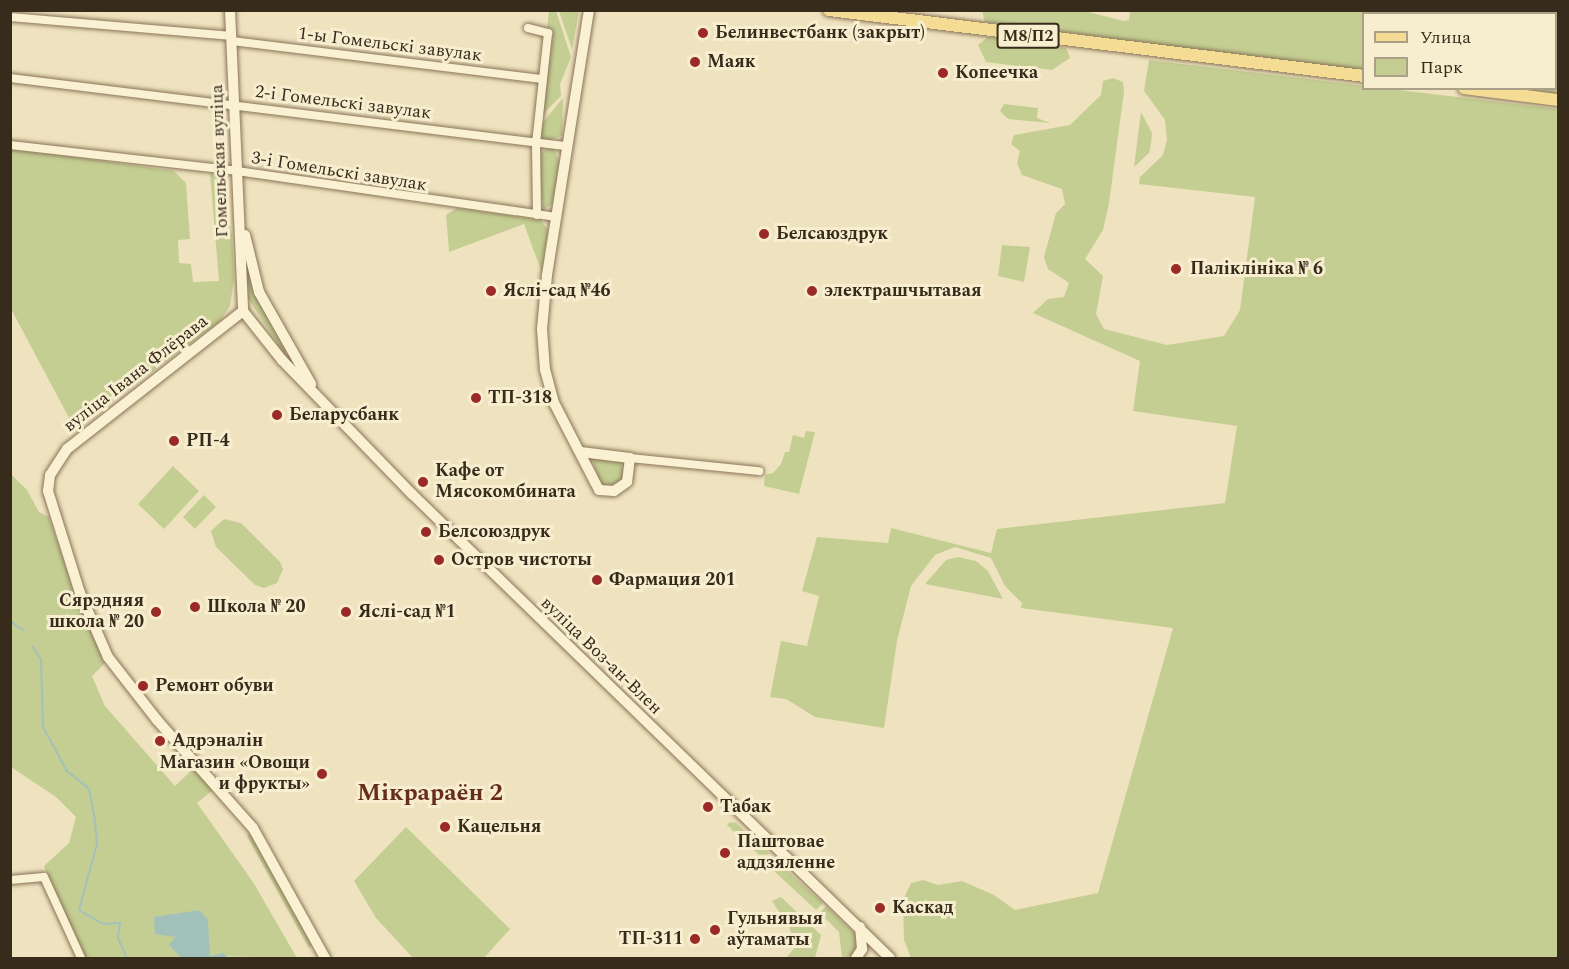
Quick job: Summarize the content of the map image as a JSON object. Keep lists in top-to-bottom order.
{
  "streets": {
    "main road": [
      "М8/П2",
      "Гомельская вуліца",
      "вуліца Івана Флёрава",
      "вуліца Воз-ан-Влен"
    ],
    "street": ["1-ы Гомельскі завулак", "2-і Гомельскі завулак", "3-і Гомельскі завулак"]
  },
  "crossings": [
    ["1-ы Гомельскі завулак", "Гомельская вуліца"],
    ["2-і Гомельскі завулак", "Гомельская вуліца"],
    ["Гомельская вуліца", "3-і Гомельскі завулак"],
    ["Гомельская вуліца", "вуліца Івана Флёрава"],
    ["Гомельская вуліца", "вуліца Воз-ан-Влен"],
    ["вуліца Івана Флёрава", "вуліца Воз-ан-Влен"]
  ],
  "districts": ["Мікрараён 2"],
  "places": [
    "Белинвестбанк (закрыт)",
    "Маяк",
    "Копеечка",
    "Белсаюздрук",
    "Паліклініка № 6",
    "Яслі-сад №46",
    "электрашчытавая",
    "ТП-318",
    "Беларусбанк",
    "РП-4",
    "Кафе от Мясокомбината",
    "Белсоюздрук",
    "Остров чистоты",
    "Фармация 201",
    "Школа № 20",
    "Сярэдняя школа № 20",
    "Яслі-сад №1",
    "Ремонт обуви",
    "Адрэналін",
    "Магазин «Овощи и фрукты»",
    "Табак",
    "Кацельня",
    "Паштовае аддзяленне",
    "Каскад",
    "Гульнявыя аўтаматы",
    "ТП-311"
  ],
  "legend": ["Улица", "Парк"]
}
